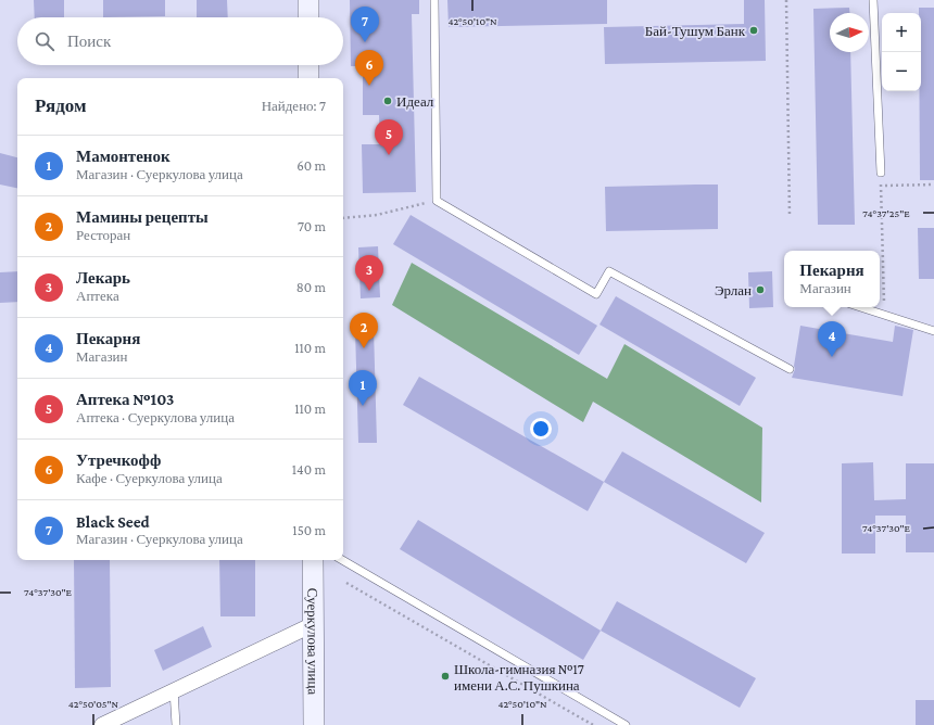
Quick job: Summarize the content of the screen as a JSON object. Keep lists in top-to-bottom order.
{
  "streets": {
    "main road": ["Суеркулова улица"]
  },
  "places": [
    "Бай-Тушум Банк",
    "Идеал",
    "Эрлан",
    "Школа-гимназия №17 имени А.С. Пушкина"
  ],
  "north": "right",
  "page": {
    "pins": [
      "7",
      "6",
      "5",
      "3",
      "2",
      "4",
      "1"
    ],
    "map_buttons": ["+", "−"],
    "search": "Поиск",
    "heading": ["Рядом", "Найдено: 7"],
    "list": [
      {
        "mark": "1",
        "name": "Мамонтенок",
        "note": "Магазин · Суеркулова улица",
        "value": "60 m"
      },
      {
        "mark": "2",
        "name": "Мамины рецепты",
        "note": "Ресторан",
        "value": "70 m"
      },
      {
        "mark": "3",
        "name": "Лекарь",
        "note": "Аптека",
        "value": "80 m"
      },
      {
        "mark": "4",
        "name": "Пекарня",
        "note": "Магазин",
        "value": "110 m"
      },
      {
        "mark": "5",
        "name": "Аптека №103",
        "note": "Аптека · Суеркулова улица",
        "value": "110 m"
      },
      {
        "mark": "6",
        "name": "Утречкофф",
        "note": "Кафе · Суеркулова улица",
        "value": "140 m"
      },
      {
        "mark": "7",
        "name": "Black Seed",
        "note": "Магазин · Суеркулова улица",
        "value": "150 m"
      }
    ],
    "popup": ["Пекарня", "Магазин"]
  },
  "coordinates": [
    "42°50'10\"N",
    "74°37'25\"E",
    "74°37'30\"E",
    "42°50'05\"N"
  ]
}
